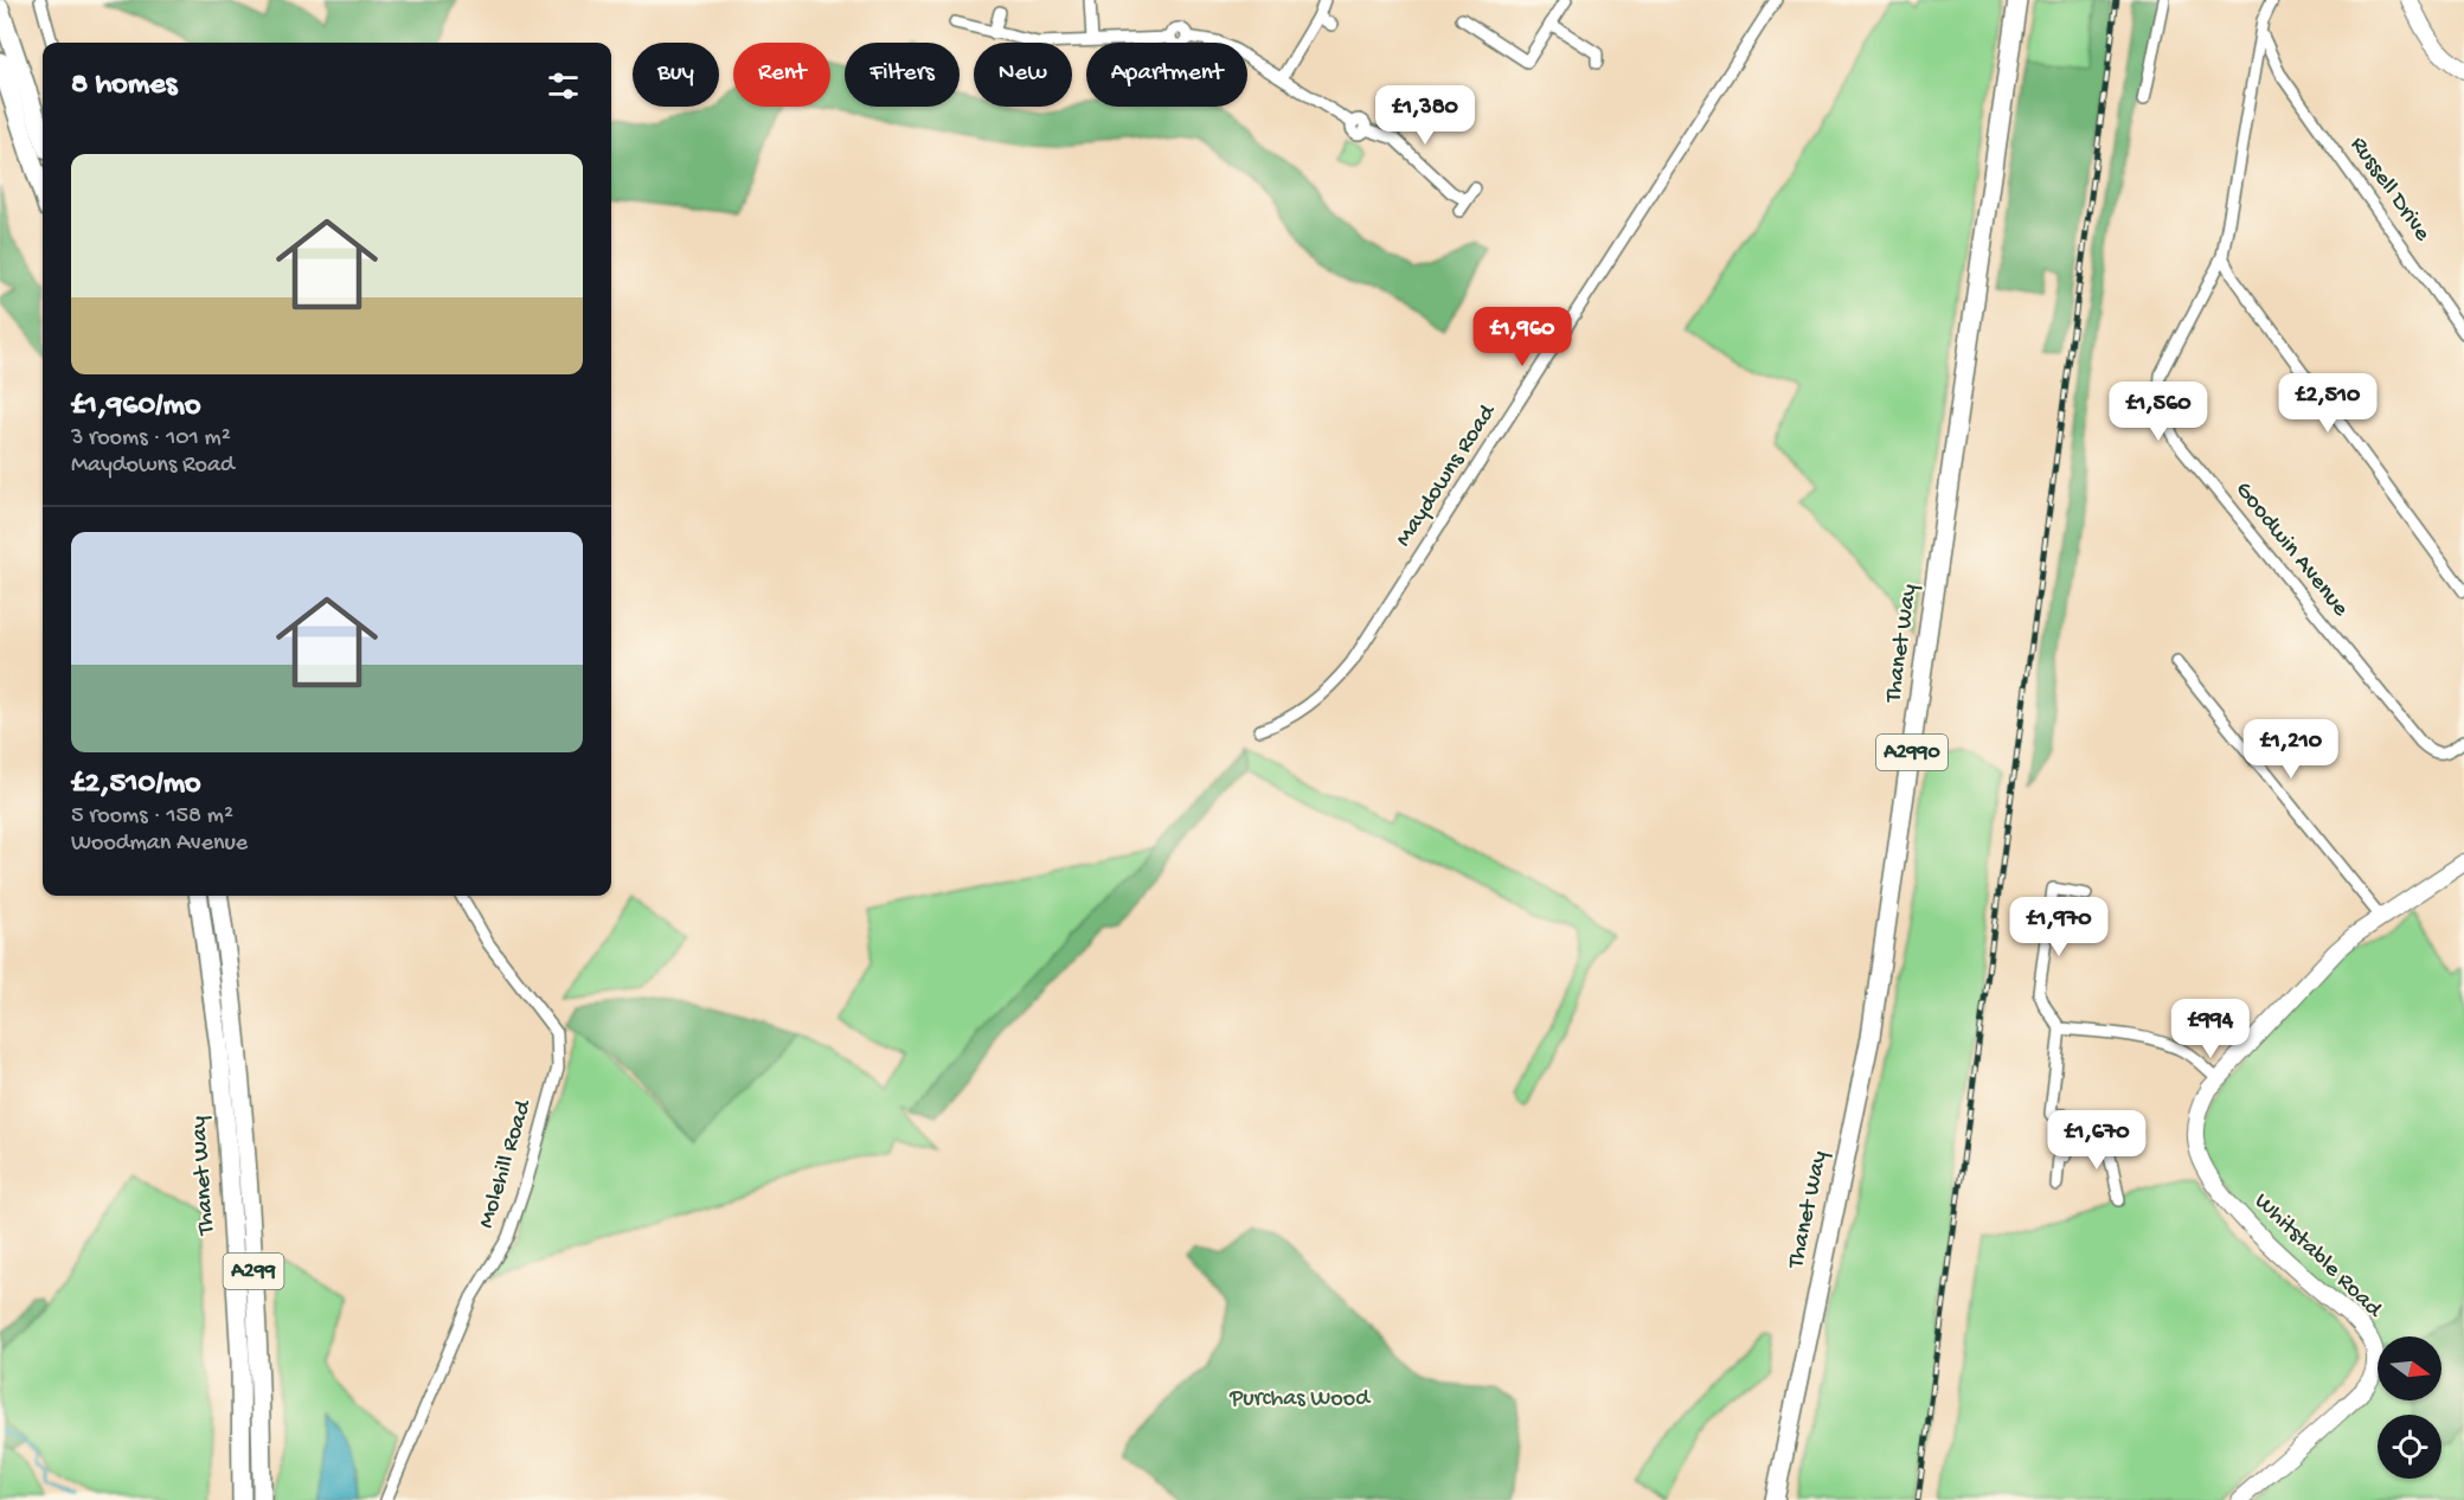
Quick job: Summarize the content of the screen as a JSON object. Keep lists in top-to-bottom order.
{
  "streets": {
    "main road": [
      "Thanet Way",
      "A2990",
      "Whitstable Road",
      "A299"
    ],
    "street": [
      "Russell Drive",
      "Maydowns Road",
      "Goodwin Avenue",
      "Molehill Road"
    ]
  },
  "crossings": [
    ["Russell Drive", "Goodwin Avenue"]
  ],
  "parks": ["Purchas Wood"],
  "north": "right",
  "page": {
    "chip": [
      "Buy",
      "Rent",
      "Filters",
      "New",
      "Apartment"
    ],
    "heading": "8 homes",
    "price": [
      "£1,380",
      "£1,960",
      "£2,510",
      "£1,560",
      "£1,210",
      "£1,970",
      "£994",
      "£1,670"
    ],
    "list": [
      {
        "name": "£1,960/mo",
        "note": "3 rooms · 101 m² · Maydowns Road"
      },
      {
        "name": "£2,510/mo",
        "note": "5 rooms · 158 m² · Woodman Avenue"
      }
    ]
  }
}
